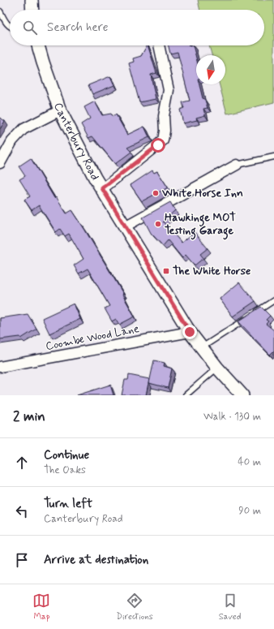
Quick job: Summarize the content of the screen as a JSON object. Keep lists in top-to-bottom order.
{
  "streets": {
    "street": ["Canterbury Road", "Coombe Wood Lane"]
  },
  "crossings": [
    ["Canterbury Road", "Coombe Wood Lane"]
  ],
  "places": {
    "other": ["White Horse Inn", "Hawkinge MOT Testing Garage"],
    "transit": ["The White Horse"]
  },
  "north": "bottom",
  "page": {
    "search": "Search here",
    "heading": ["2 min", "Walk · 130 m"],
    "list": [
      ["Continue", "The Oaks", "40 m"],
      ["Turn left", "Canterbury Road", "90 m"],
      "Arrive at destination"
    ],
    "nav": ["Map", "Directions", "Saved"]
  }
}
